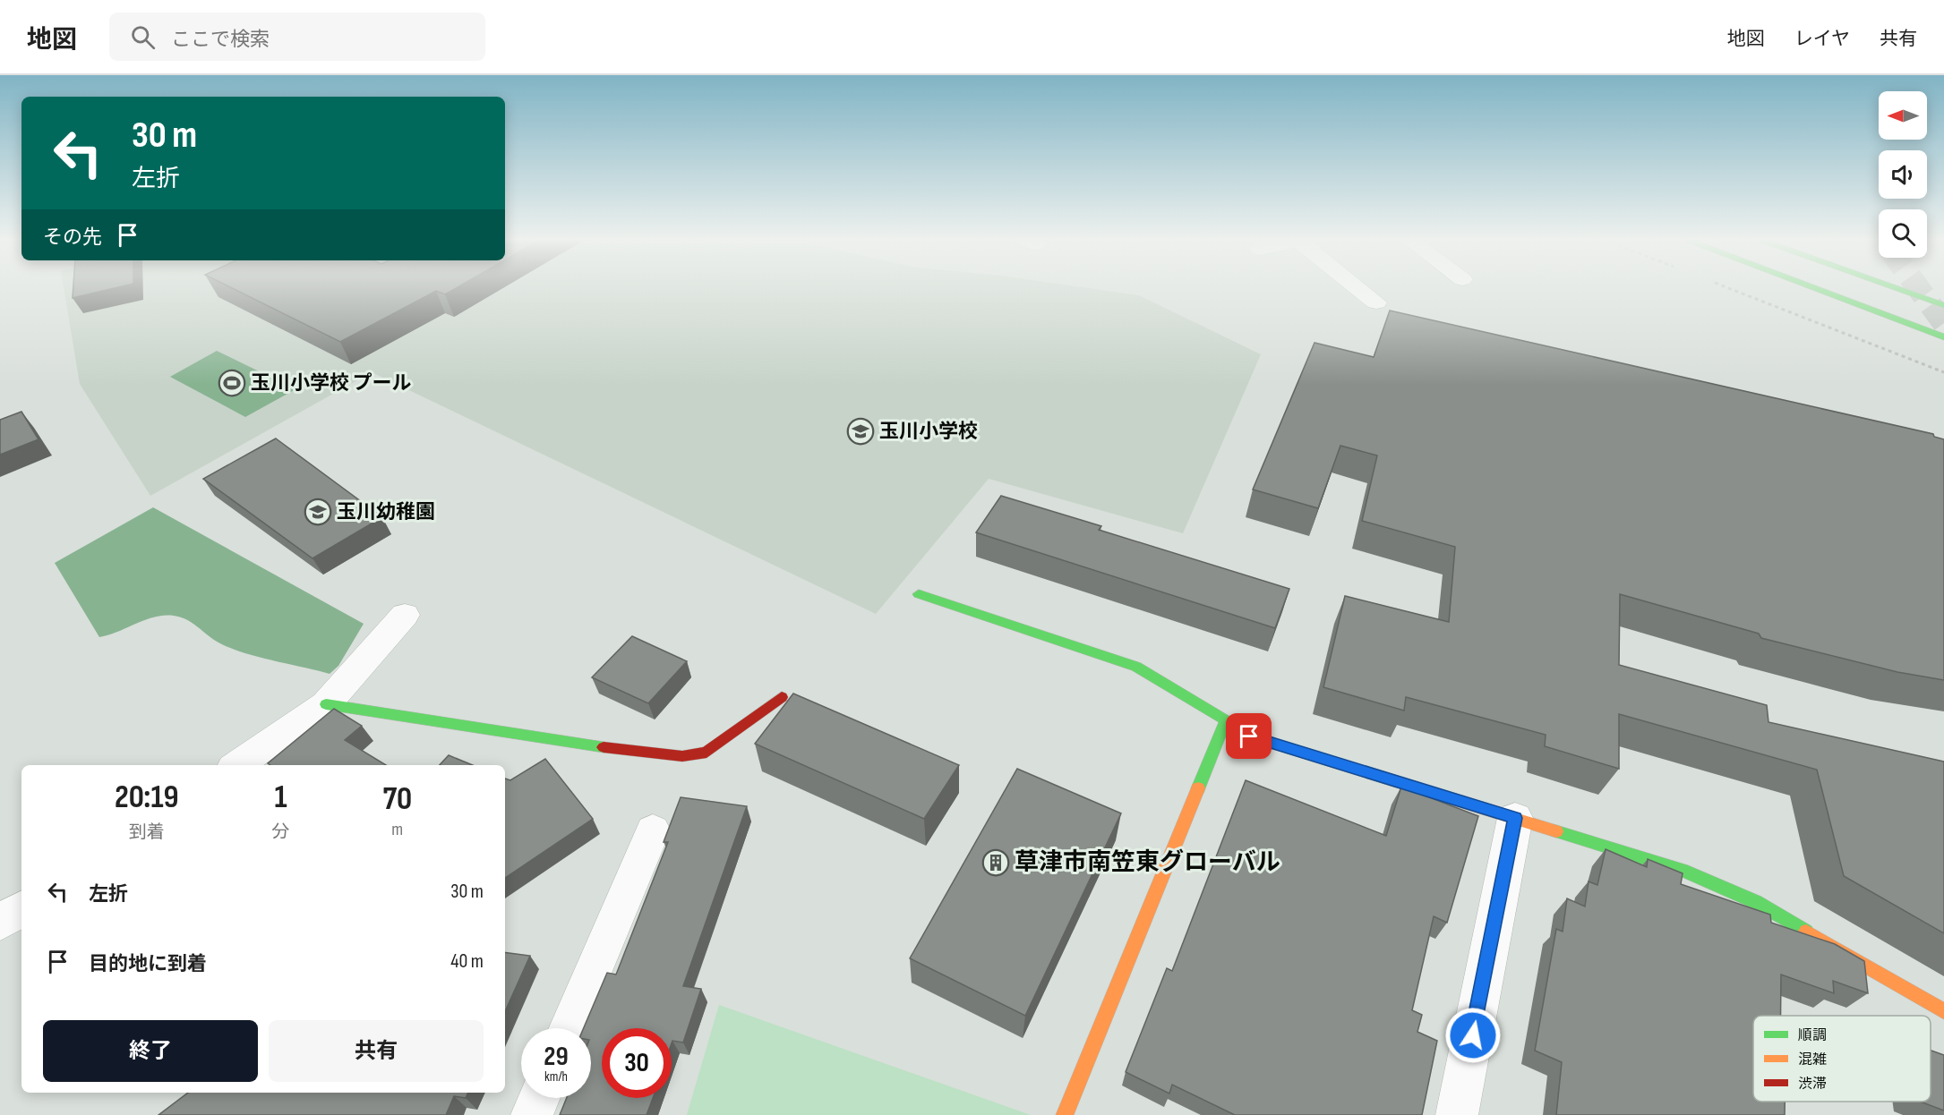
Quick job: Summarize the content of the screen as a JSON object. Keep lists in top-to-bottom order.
{
  "places": {
    "sports": ["玉川小学校 プール"],
    "school or university": ["玉川小学校", "玉川幼稚園"],
    "building": ["草津市南笠東グローバル"]
  },
  "legend": ["順調", "混雑", "渋滞"],
  "north": "left",
  "page": {
    "header": "地図",
    "search": "ここで検索",
    "nav": ["地図", "レイヤ", "共有"],
    "turn": ["30 m", "左折"],
    "then": "その先",
    "eta": [
      "20:19",
      "到着",
      "1",
      "分",
      "70",
      "m"
    ],
    "list": [
      {
        "name": "左折",
        "value": "30 m"
      },
      {
        "name": "目的地に到着",
        "value": "40 m"
      }
    ],
    "buttons": ["終了", "共有"],
    "speed": "29 km/h",
    "limit": "30"
  }
}
